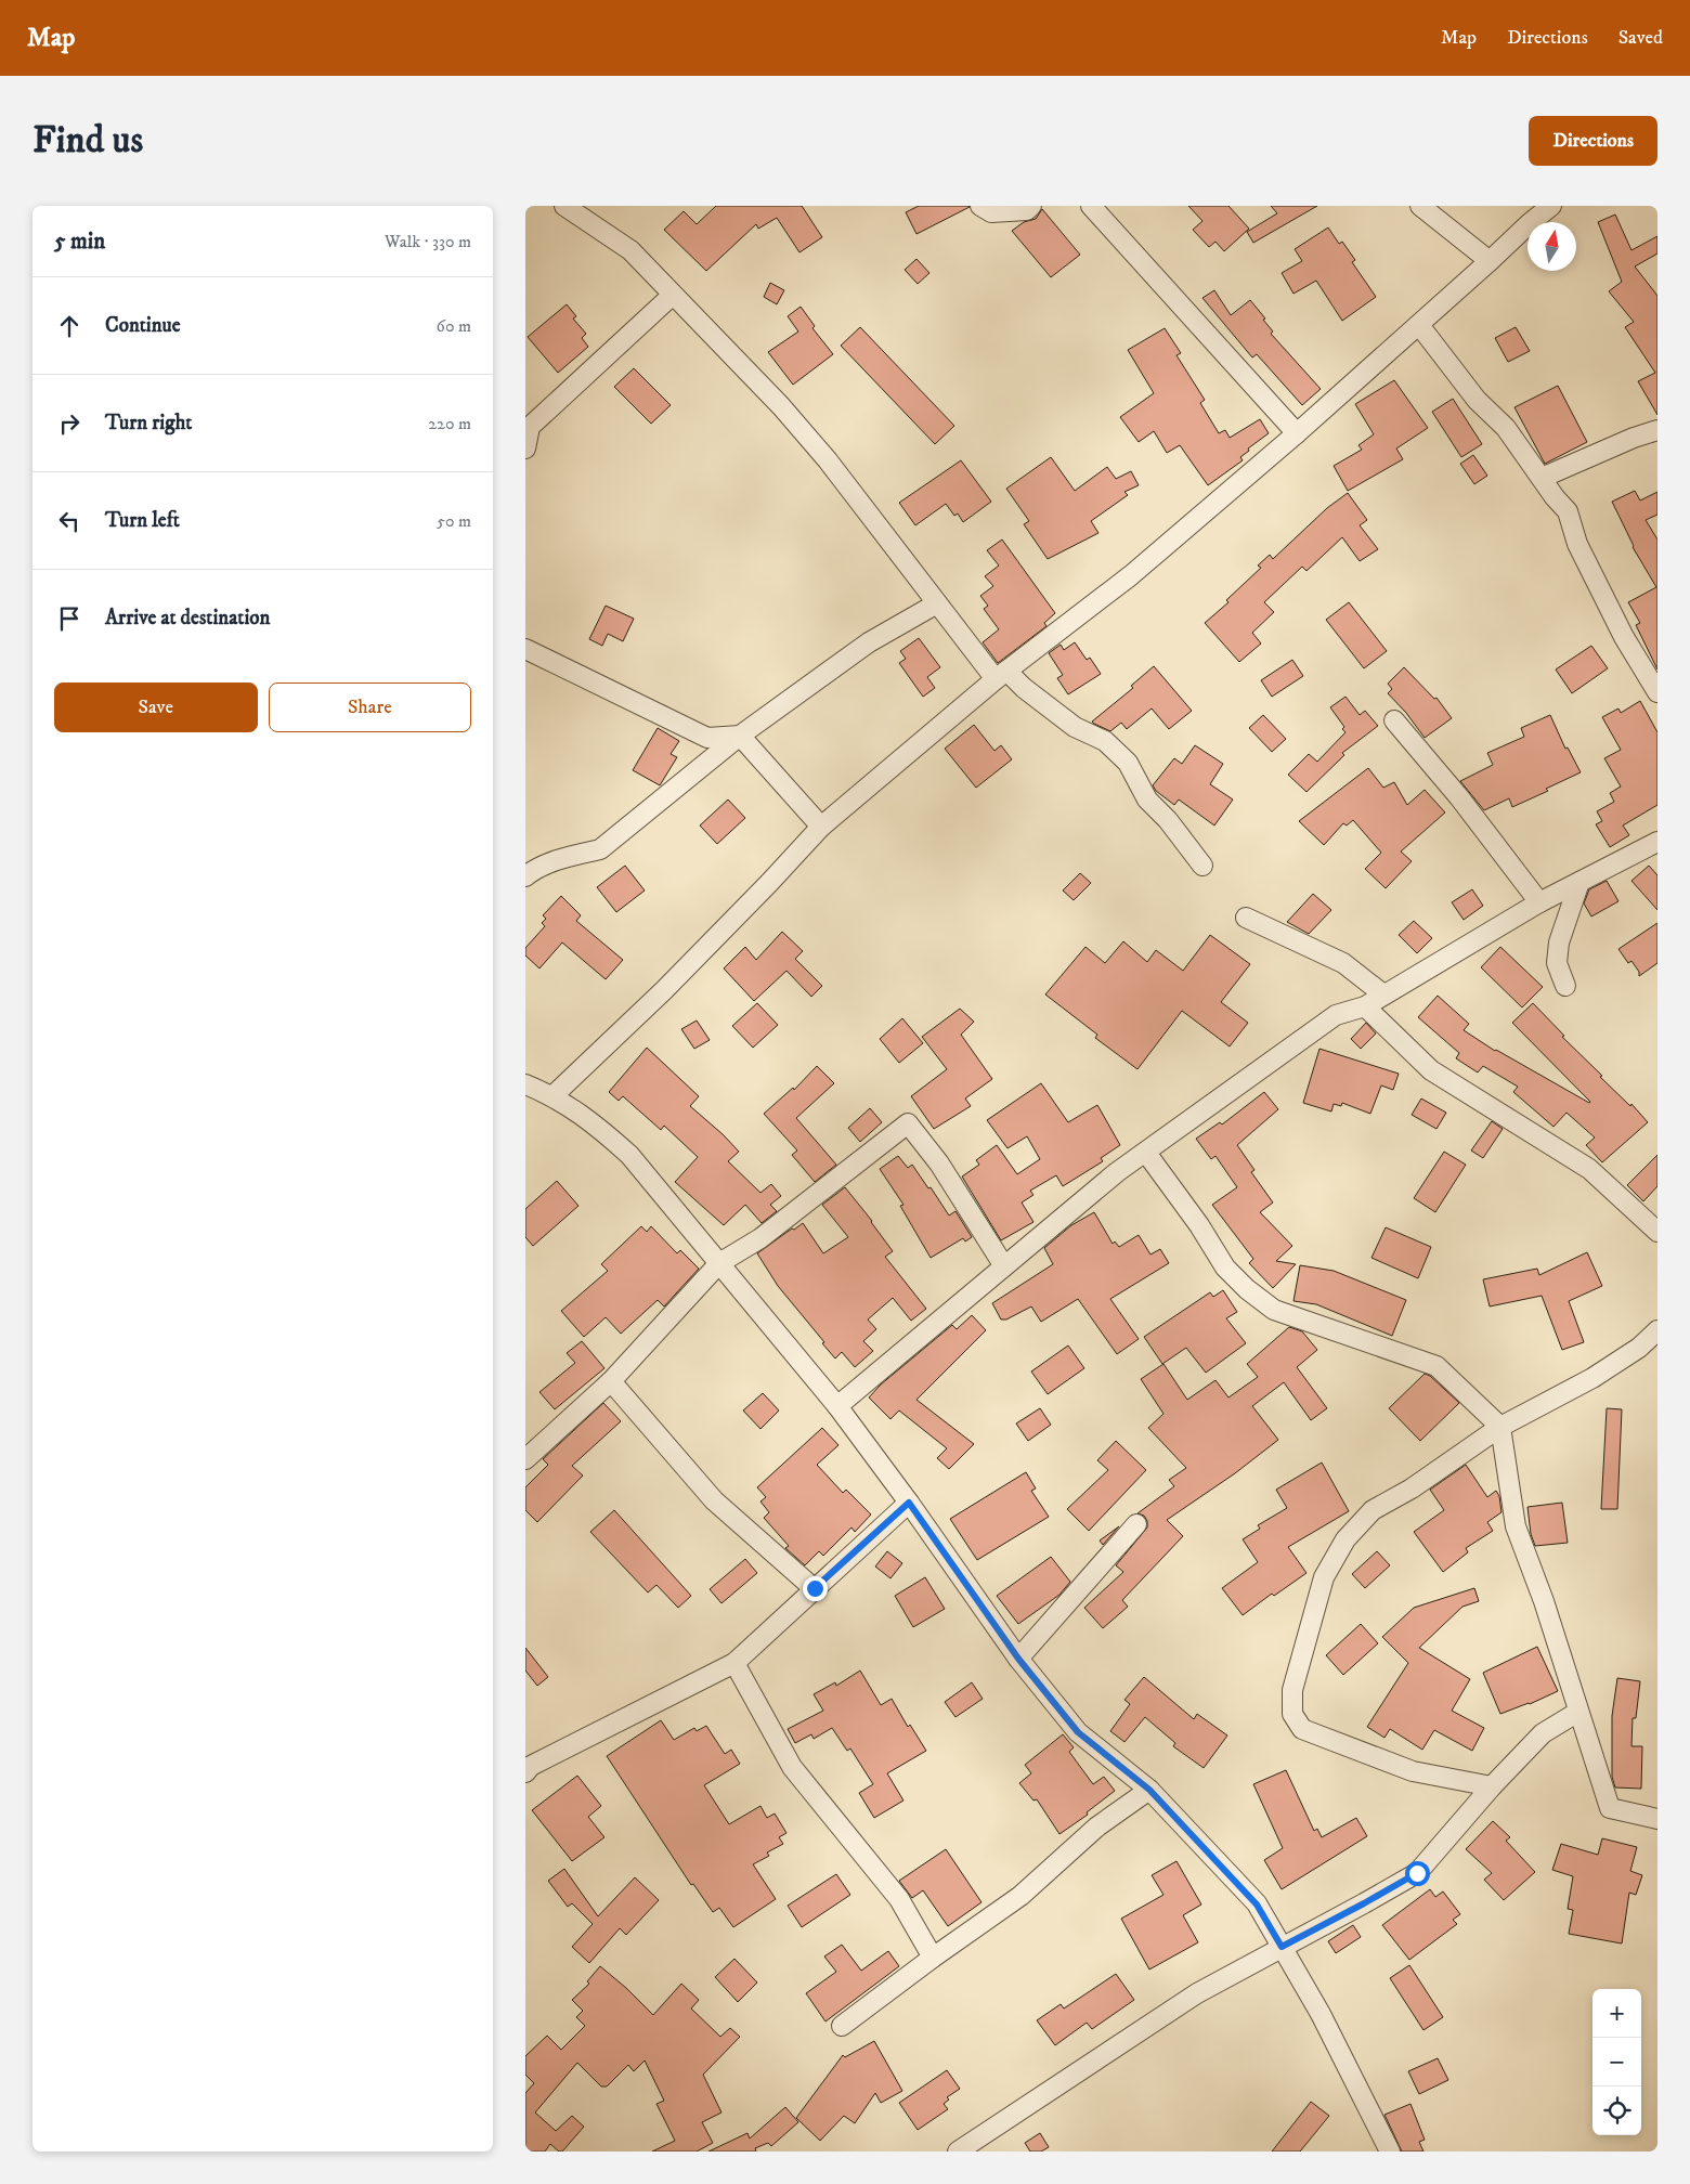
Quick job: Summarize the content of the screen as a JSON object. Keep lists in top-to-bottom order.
{
  "north": "top",
  "page": {
    "header": "Map",
    "nav": ["Map", "Directions", "Saved"],
    "buttons": [
      "Directions",
      ["Save", "Share"]
    ],
    "title": "Find us",
    "heading": ["5 min", "Walk · 330 m"],
    "list": [
      ["Continue", "60 m"],
      ["Turn right", "220 m"],
      ["Turn left", "50 m"],
      "Arrive at destination"
    ],
    "map_buttons": ["+", "−"]
  }
}
